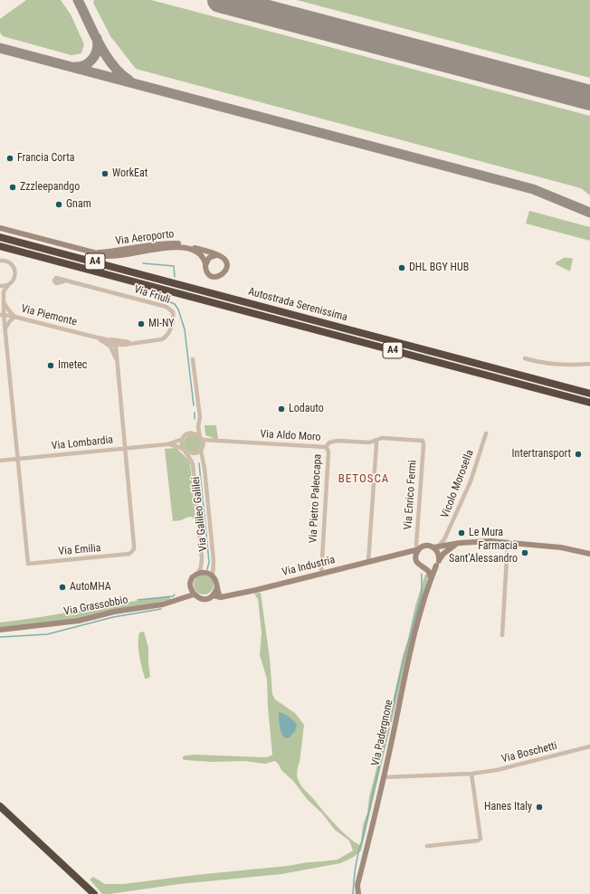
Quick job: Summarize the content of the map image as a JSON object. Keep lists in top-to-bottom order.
{
  "streets": {
    "highway": ["A4", "Autostrada Serenissima"],
    "street": [
      "Via Aeroporto",
      "Via Friuli",
      "Via Piemonte",
      "Via Aldo Moro",
      "Via Lombardia",
      "Vicolo Morosella",
      "Via Enrico Fermi",
      "Via Pietro Paleocapa",
      "Via Galileo Galilei",
      "Via Emilia",
      "Via Industria",
      "Via Grassobbio",
      "Via Padergnone",
      "Via Boschetti"
    ]
  },
  "crossings": [
    ["Via Friuli", "Via Piemonte"],
    ["Via Aldo Moro", "Via Lombardia"],
    ["Via Aldo Moro", "Via Enrico Fermi"],
    ["Via Aldo Moro", "Via Pietro Paleocapa"],
    ["Via Aldo Moro", "Via Galileo Galilei"],
    ["Via Lombardia", "Via Galileo Galilei"],
    ["Via Lombardia", "Via Emilia"],
    ["Vicolo Morosella", "Via Enrico Fermi"],
    ["Vicolo Morosella", "Via Industria"],
    ["Vicolo Morosella", "Via Padergnone"],
    ["Via Enrico Fermi", "Via Industria"],
    ["Via Enrico Fermi", "Via Padergnone"],
    ["Via Pietro Paleocapa", "Via Industria"],
    ["Via Galileo Galilei", "Via Industria"],
    ["Via Galileo Galilei", "Via Grassobbio"],
    ["Via Industria", "Via Grassobbio"],
    ["Via Industria", "Via Padergnone"],
    ["Via Padergnone", "Via Boschetti"]
  ],
  "districts": ["BETOSCA"],
  "places": [
    "Francia Corta",
    "WorkEat",
    "Zzzleepandgo",
    "Gnam",
    "DHL BGY HUB",
    "MI-NY",
    "Imetec",
    "Lodauto",
    "Intertransport",
    "Le Mura",
    "Farmacia Sant'Alessandro",
    "AutoMHA",
    "Hanes Italy"
  ]
}
